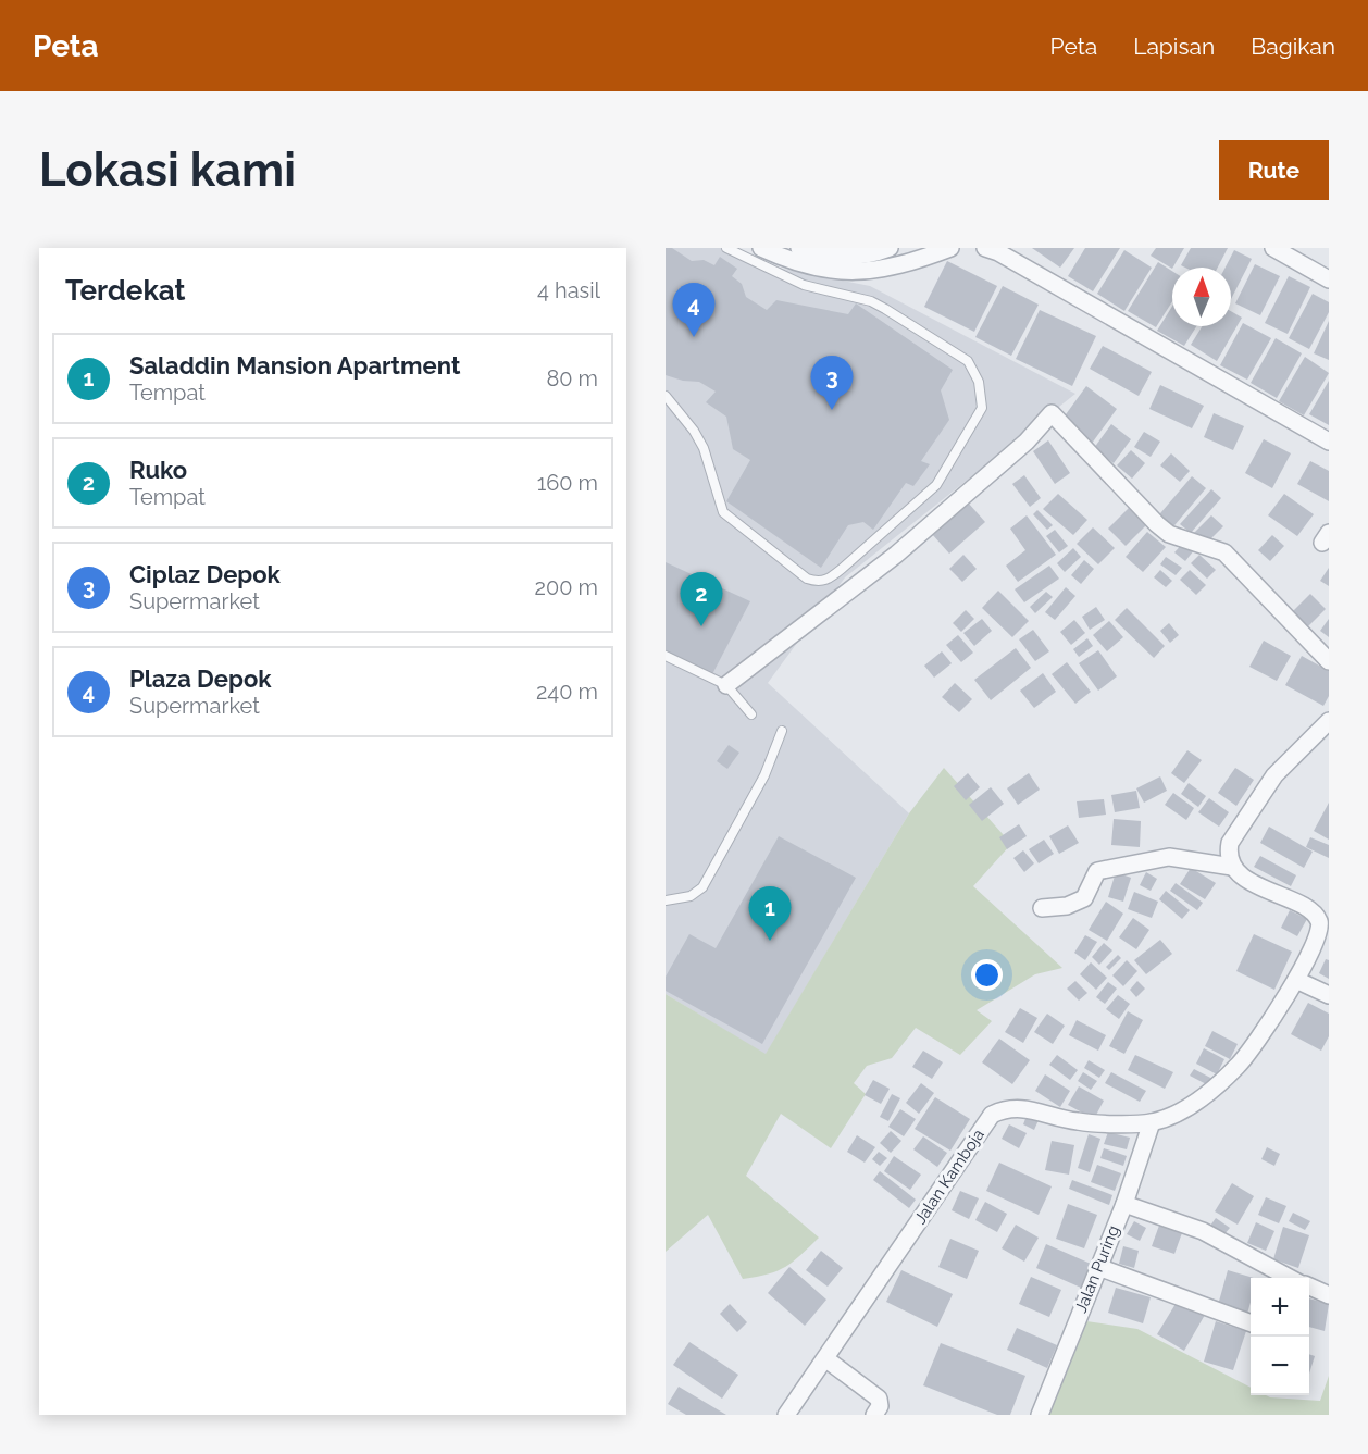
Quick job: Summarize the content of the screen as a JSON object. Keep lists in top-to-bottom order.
{
  "streets": {
    "street": ["Jalan Kamboja", "Jalan Puring"]
  },
  "crossings": [
    ["Jalan Kamboja", "Jalan Puring"]
  ],
  "north": "top",
  "page": {
    "header": "Peta",
    "nav": ["Peta", "Lapisan", "Bagikan"],
    "buttons": "Rute",
    "title": "Lokasi kami",
    "heading": ["Terdekat", "4 hasil"],
    "pins": [
      "4",
      "3",
      "2",
      "1"
    ],
    "list": [
      {
        "mark": "1",
        "name": "Saladdin Mansion Apartment",
        "note": "Tempat",
        "value": "80 m"
      },
      {
        "mark": "2",
        "name": "Ruko",
        "note": "Tempat",
        "value": "160 m"
      },
      {
        "mark": "3",
        "name": "Ciplaz Depok",
        "note": "Supermarket",
        "value": "200 m"
      },
      {
        "mark": "4",
        "name": "Plaza Depok",
        "note": "Supermarket",
        "value": "240 m"
      }
    ],
    "map_buttons": ["+", "−"]
  }
}
